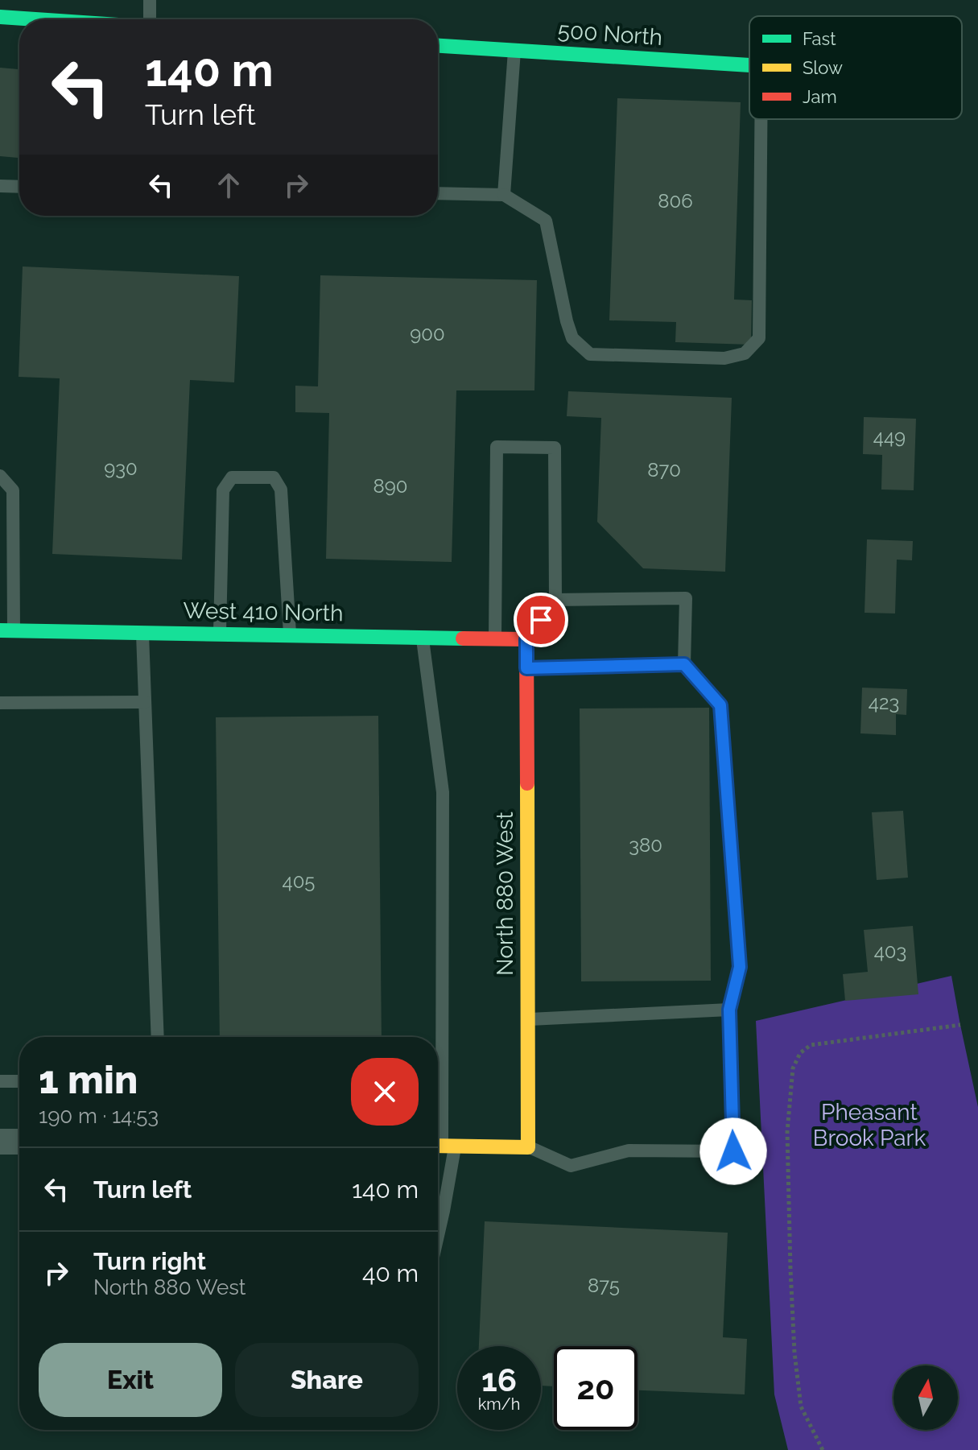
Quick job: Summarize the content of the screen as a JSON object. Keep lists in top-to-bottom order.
{
  "streets": {
    "street": ["500 North", "West 410 North", "North 880 West"]
  },
  "crossings": [
    ["West 410 North", "North 880 West"]
  ],
  "parks": ["Pheasant Brook Park"],
  "house_numbers": [
    "806",
    "900",
    "449",
    "930",
    "870",
    "890",
    "423",
    "380",
    "405",
    "403",
    "875"
  ],
  "legend": ["Fast", "Slow", "Jam"],
  "north": "top",
  "page": {
    "turn": ["140 m", "Turn left"],
    "heading": ["1 min", "190 m · 14:53"],
    "list": [
      {
        "name": "Turn left",
        "value": "140 m"
      },
      {
        "name": "Turn right",
        "note": "North 880 West",
        "value": "40 m"
      }
    ],
    "buttons": ["Exit", "Share"],
    "speed": "16 km/h",
    "limit": "20"
  }
}
